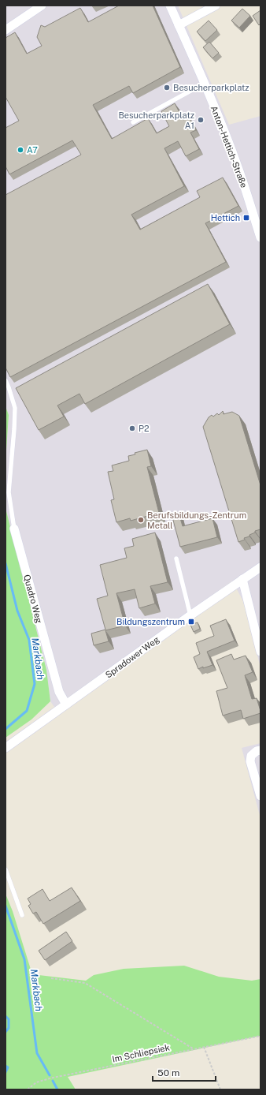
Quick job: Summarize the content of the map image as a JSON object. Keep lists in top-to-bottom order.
{
  "streets": {
    "street": ["Anton-Hettich-Straße", "Quadro Weg", "Spradower Weg"],
    "path": ["Im Schliepsiek"]
  },
  "crossings": [
    ["Quadro Weg", "Spradower Weg"]
  ],
  "water": ["Markbach"],
  "places": {
    "other": [
      "Besucherparkplatz",
      "Besucherparkplatz A1",
      "A7",
      "P2",
      "Berufsbildungs-Zentrum Metall"
    ],
    "transit": ["Hettich", "Bildungszentrum"]
  },
  "scale_bar": "50 m"
}
